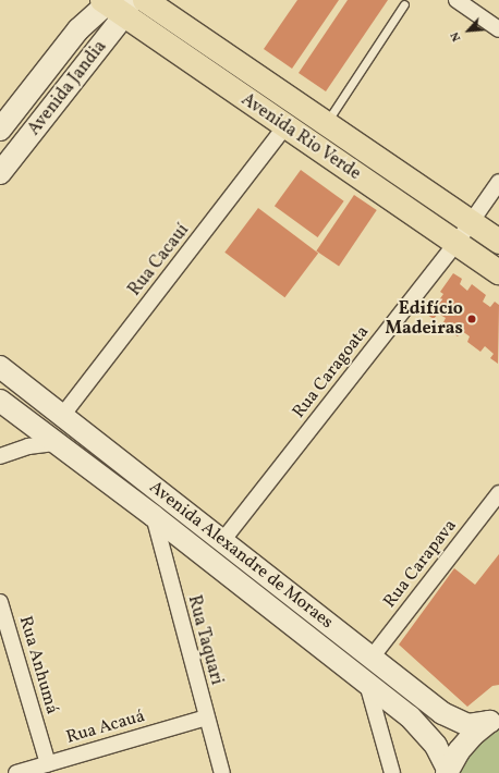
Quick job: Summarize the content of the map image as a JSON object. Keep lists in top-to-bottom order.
{
  "streets": {
    "main road": ["Avenida Jandia", "Avenida Rio Verde", "Avenida Alexandre de Moraes"],
    "street": [
      "Rua Cacauí",
      "Rua Caragoata",
      "Rua Carapava",
      "Rua Taquari",
      "Rua Anhumá",
      "Rua Acauá"
    ]
  },
  "crossings": [
    ["Avenida Jandia", "Avenida Rio Verde"],
    ["Avenida Rio Verde", "Rua Cacauí"],
    ["Avenida Rio Verde", "Rua Caragoata"],
    ["Rua Cacauí", "Avenida Alexandre de Moraes"],
    ["Rua Caragoata", "Avenida Alexandre de Moraes"],
    ["Avenida Alexandre de Moraes", "Rua Carapava"],
    ["Avenida Alexandre de Moraes", "Rua Taquari"],
    ["Rua Taquari", "Rua Acauá"],
    ["Rua Anhumá", "Rua Acauá"]
  ],
  "places": ["Edifício Madeiras"],
  "north": "bottom left"
}
